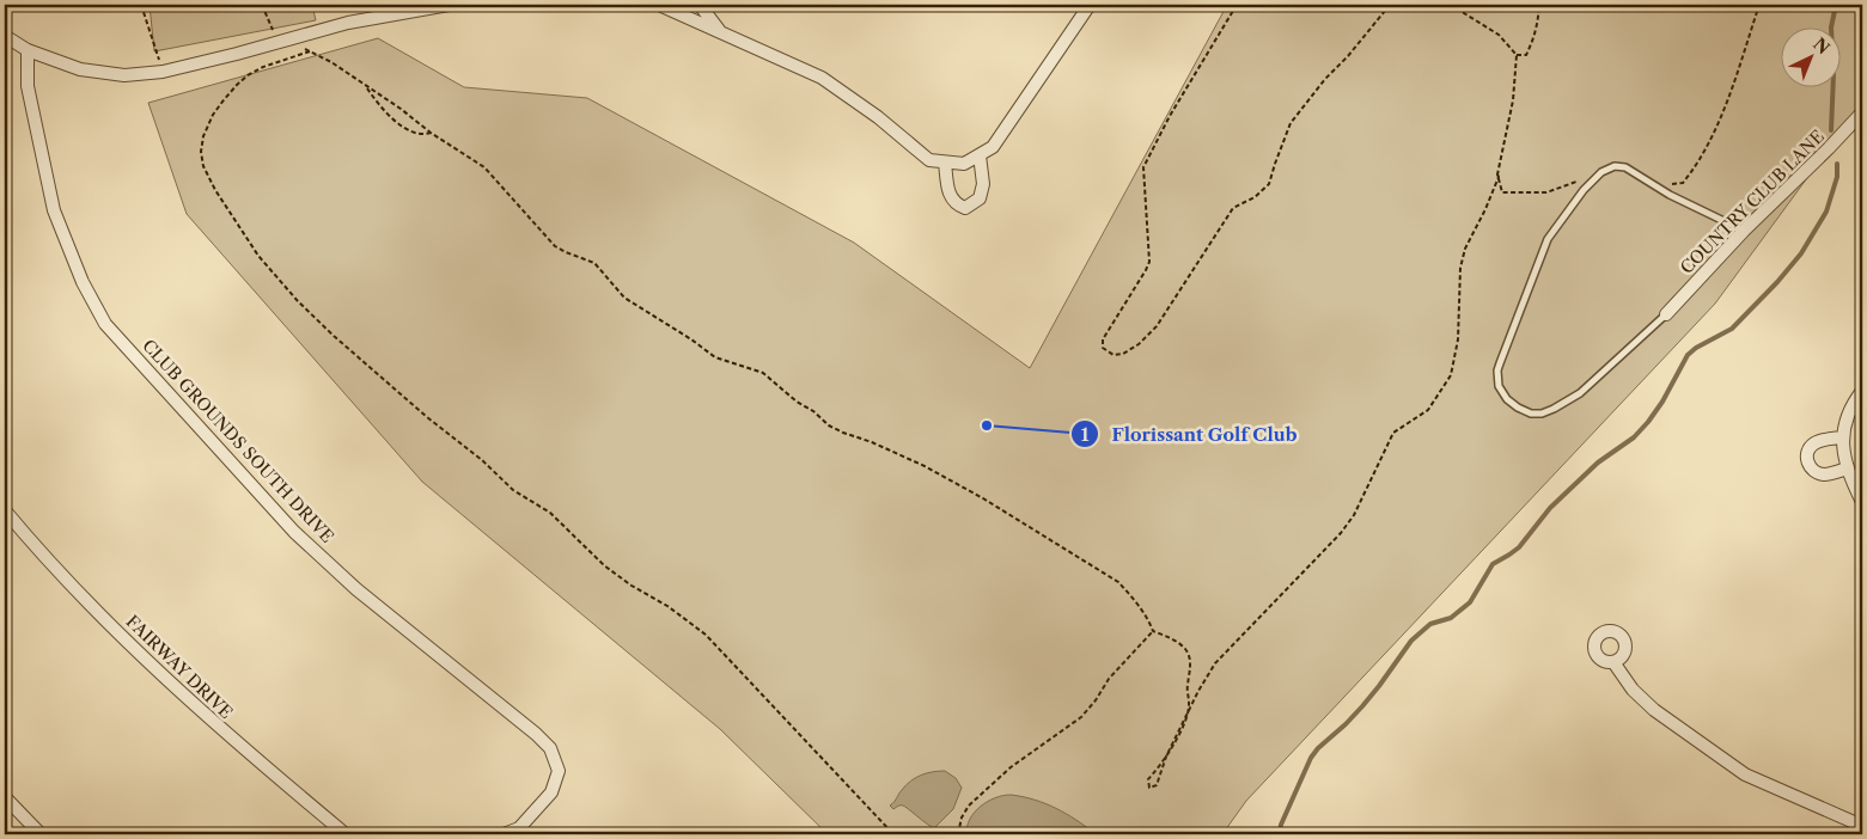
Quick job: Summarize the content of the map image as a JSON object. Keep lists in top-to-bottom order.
{
  "streets": {
    "street": ["COUNTRY CLUB LANE", "CLUB GROUNDS SOUTH DRIVE", "FAIRWAY DRIVE"]
  },
  "places": ["Florissant Golf Club"],
  "north": "top right"
}
